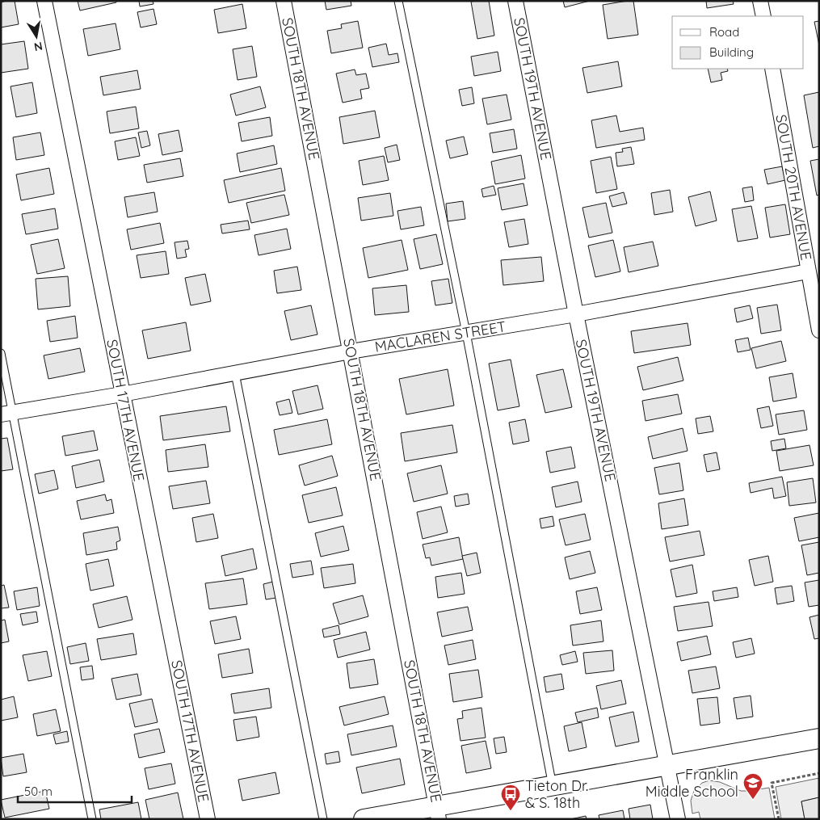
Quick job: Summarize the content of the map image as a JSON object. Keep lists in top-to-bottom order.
{
  "streets": {
    "street": [
      "SOUTH 18TH AVENUE",
      "SOUTH 19TH AVENUE",
      "SOUTH 20TH AVENUE",
      "MACLAREN STREET",
      "SOUTH 17TH AVENUE"
    ]
  },
  "crossings": [
    ["SOUTH 18TH AVENUE", "MACLAREN STREET"],
    ["SOUTH 19TH AVENUE", "MACLAREN STREET"],
    ["SOUTH 20TH AVENUE", "MACLAREN STREET"],
    ["MACLAREN STREET", "SOUTH 17TH AVENUE"]
  ],
  "places": {
    "school or university": ["Franklin Middle School"],
    "bus stop": ["Tieton Dr. & S. 18th"]
  },
  "legend": ["Road", "Building"],
  "scale_bar": "50 m",
  "north": "bottom"
}
